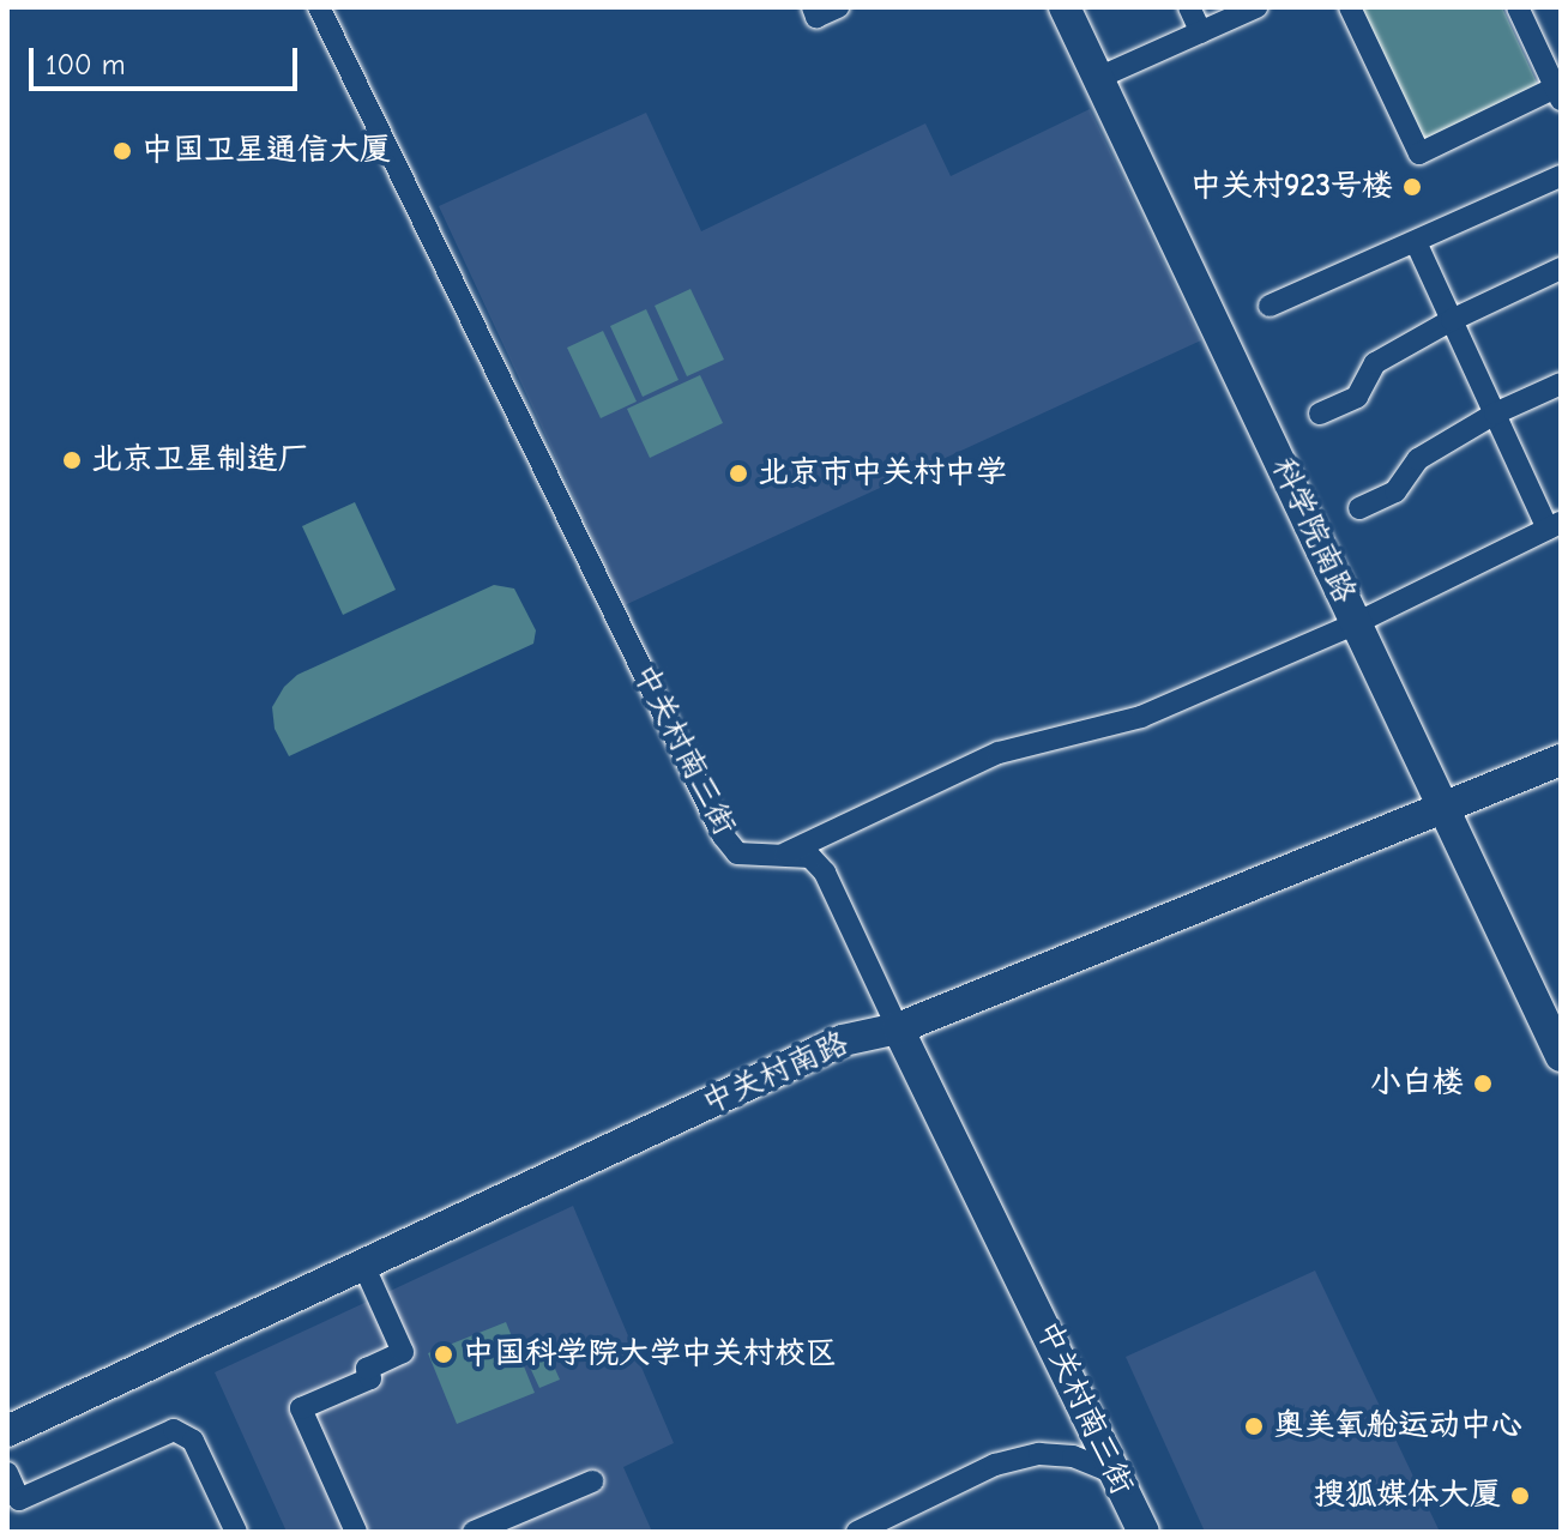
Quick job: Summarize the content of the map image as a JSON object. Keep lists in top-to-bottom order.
{
  "streets": {
    "street": ["科学院南路", "中关村南三街", "中关村南路"]
  },
  "crossings": [
    ["科学院南路", "中关村南路"],
    ["中关村南三街", "中关村南路"]
  ],
  "places": [
    "中国卫星通信大厦",
    "中关村923号楼",
    "北京卫星制造厂",
    "北京市中关村中学",
    "小白楼",
    "中国科学院大学中关村校区",
    "奥美氧舱运动中心",
    "搜狐媒体大厦"
  ],
  "scale_bar": "100 m"
}
